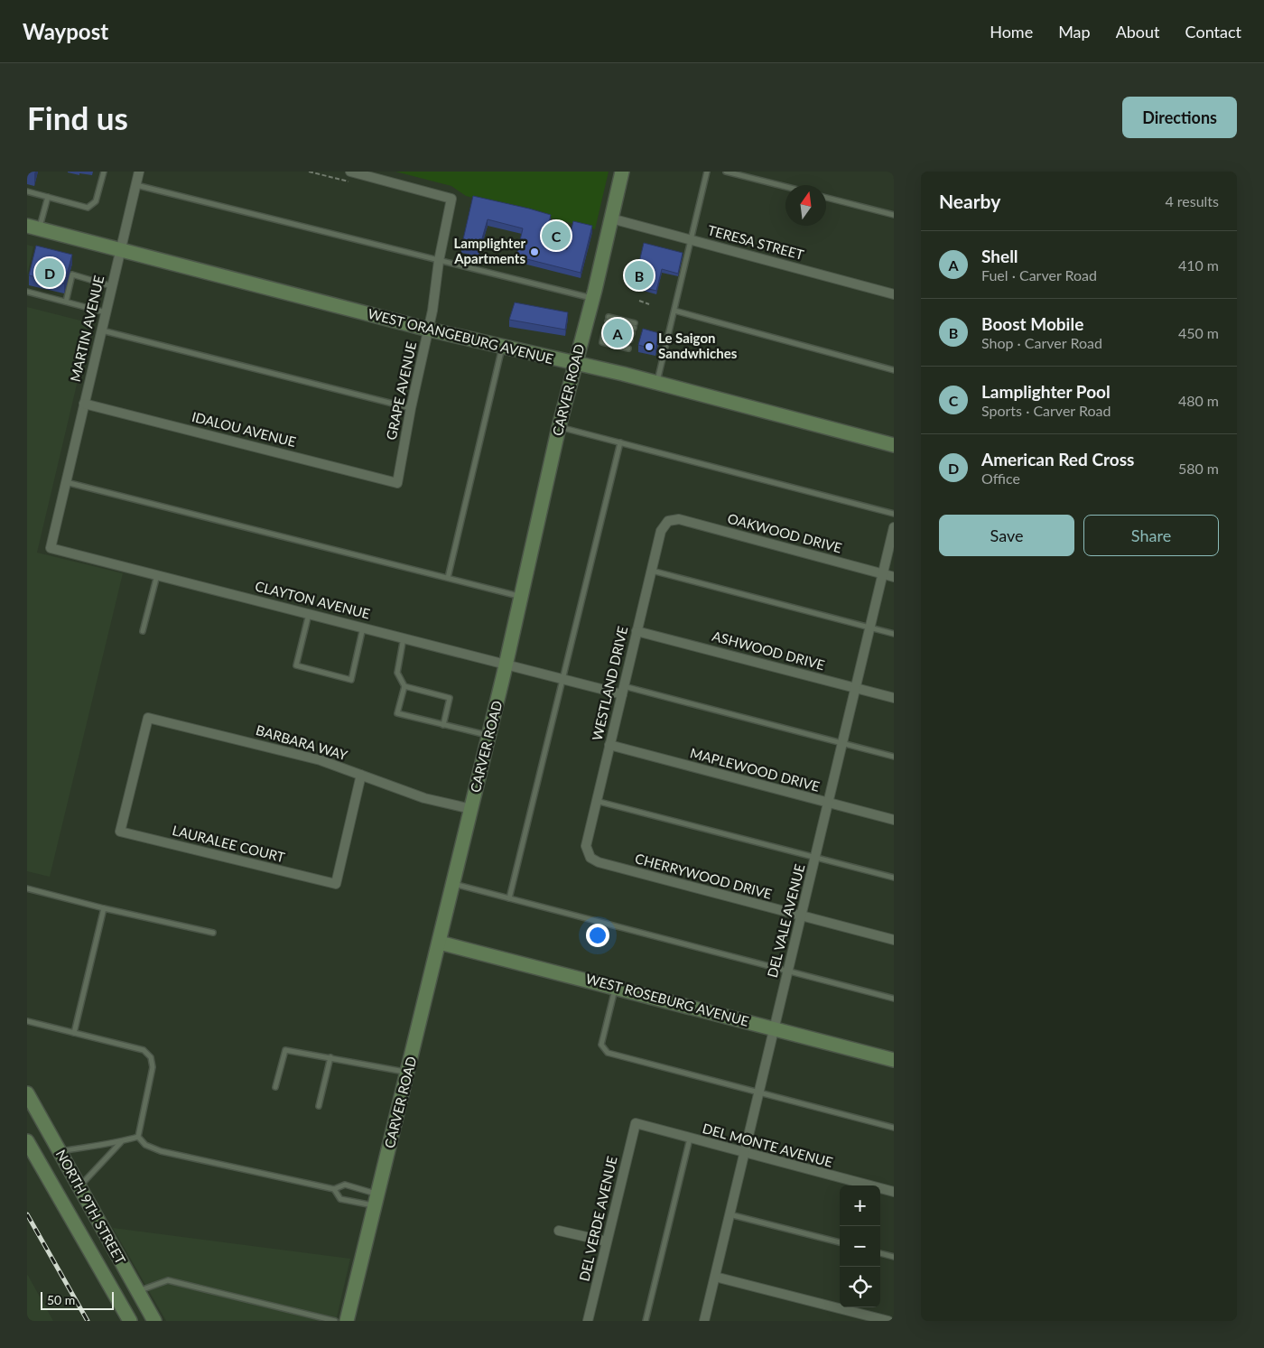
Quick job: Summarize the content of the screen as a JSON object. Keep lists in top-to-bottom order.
{
  "streets": {
    "street": [
      "TERESA STREET",
      "MARTIN AVENUE",
      "WEST ORANGEBURG AVENUE",
      "CARVER ROAD",
      "GRAPE AVENUE",
      "IDALOU AVENUE",
      "OAKWOOD DRIVE",
      "CLAYTON AVENUE",
      "ASHWOOD DRIVE",
      "WESTLAND DRIVE",
      "BARBARA WAY",
      "MAPLEWOOD DRIVE",
      "LAURALEE COURT",
      "CHERRYWOOD DRIVE",
      "DEL VALE AVENUE",
      "WEST ROSEBURG AVENUE",
      "DEL MONTE AVENUE",
      "NORTH 9TH STREET",
      "DEL VERDE AVENUE"
    ]
  },
  "crossings": [
    ["TERESA STREET", "CARVER ROAD"],
    ["MARTIN AVENUE", "WEST ORANGEBURG AVENUE"],
    ["MARTIN AVENUE", "IDALOU AVENUE"],
    ["MARTIN AVENUE", "CLAYTON AVENUE"],
    ["WEST ORANGEBURG AVENUE", "CARVER ROAD"],
    ["WEST ORANGEBURG AVENUE", "GRAPE AVENUE"],
    ["CARVER ROAD", "CLAYTON AVENUE"],
    ["CARVER ROAD", "BARBARA WAY"],
    ["CARVER ROAD", "WEST ROSEBURG AVENUE"],
    ["GRAPE AVENUE", "IDALOU AVENUE"],
    ["OAKWOOD DRIVE", "WESTLAND DRIVE"],
    ["OAKWOOD DRIVE", "DEL VALE AVENUE"],
    ["CLAYTON AVENUE", "WESTLAND DRIVE"],
    ["ASHWOOD DRIVE", "WESTLAND DRIVE"],
    ["ASHWOOD DRIVE", "DEL VALE AVENUE"],
    ["WESTLAND DRIVE", "MAPLEWOOD DRIVE"],
    ["WESTLAND DRIVE", "CHERRYWOOD DRIVE"],
    ["BARBARA WAY", "LAURALEE COURT"],
    ["MAPLEWOOD DRIVE", "DEL VALE AVENUE"],
    ["CHERRYWOOD DRIVE", "DEL VALE AVENUE"],
    ["DEL VALE AVENUE", "WEST ROSEBURG AVENUE"],
    ["DEL VALE AVENUE", "DEL MONTE AVENUE"],
    ["DEL MONTE AVENUE", "DEL VERDE AVENUE"]
  ],
  "places": ["Lamplighter Apartments", "Le Saigon Sandwhiches"],
  "scale_bar": "50 m",
  "north": "top",
  "page": {
    "header": "Waypost",
    "nav": [
      "Home",
      "Map",
      "About",
      "Contact"
    ],
    "buttons": [
      "Directions",
      ["Save", "Share"]
    ],
    "title": "Find us",
    "heading": ["Nearby", "4 results"],
    "pins": [
      "C",
      "D",
      "B",
      "A"
    ],
    "list": [
      {
        "mark": "A",
        "name": "Shell",
        "note": "Fuel · Carver Road",
        "value": "410 m"
      },
      {
        "mark": "B",
        "name": "Boost Mobile",
        "note": "Shop · Carver Road",
        "value": "450 m"
      },
      {
        "mark": "C",
        "name": "Lamplighter Pool",
        "note": "Sports · Carver Road",
        "value": "480 m"
      },
      {
        "mark": "D",
        "name": "American Red Cross",
        "note": "Office",
        "value": "580 m"
      }
    ],
    "map_buttons": ["+", "−"],
    "scale": "50 m"
  }
}
